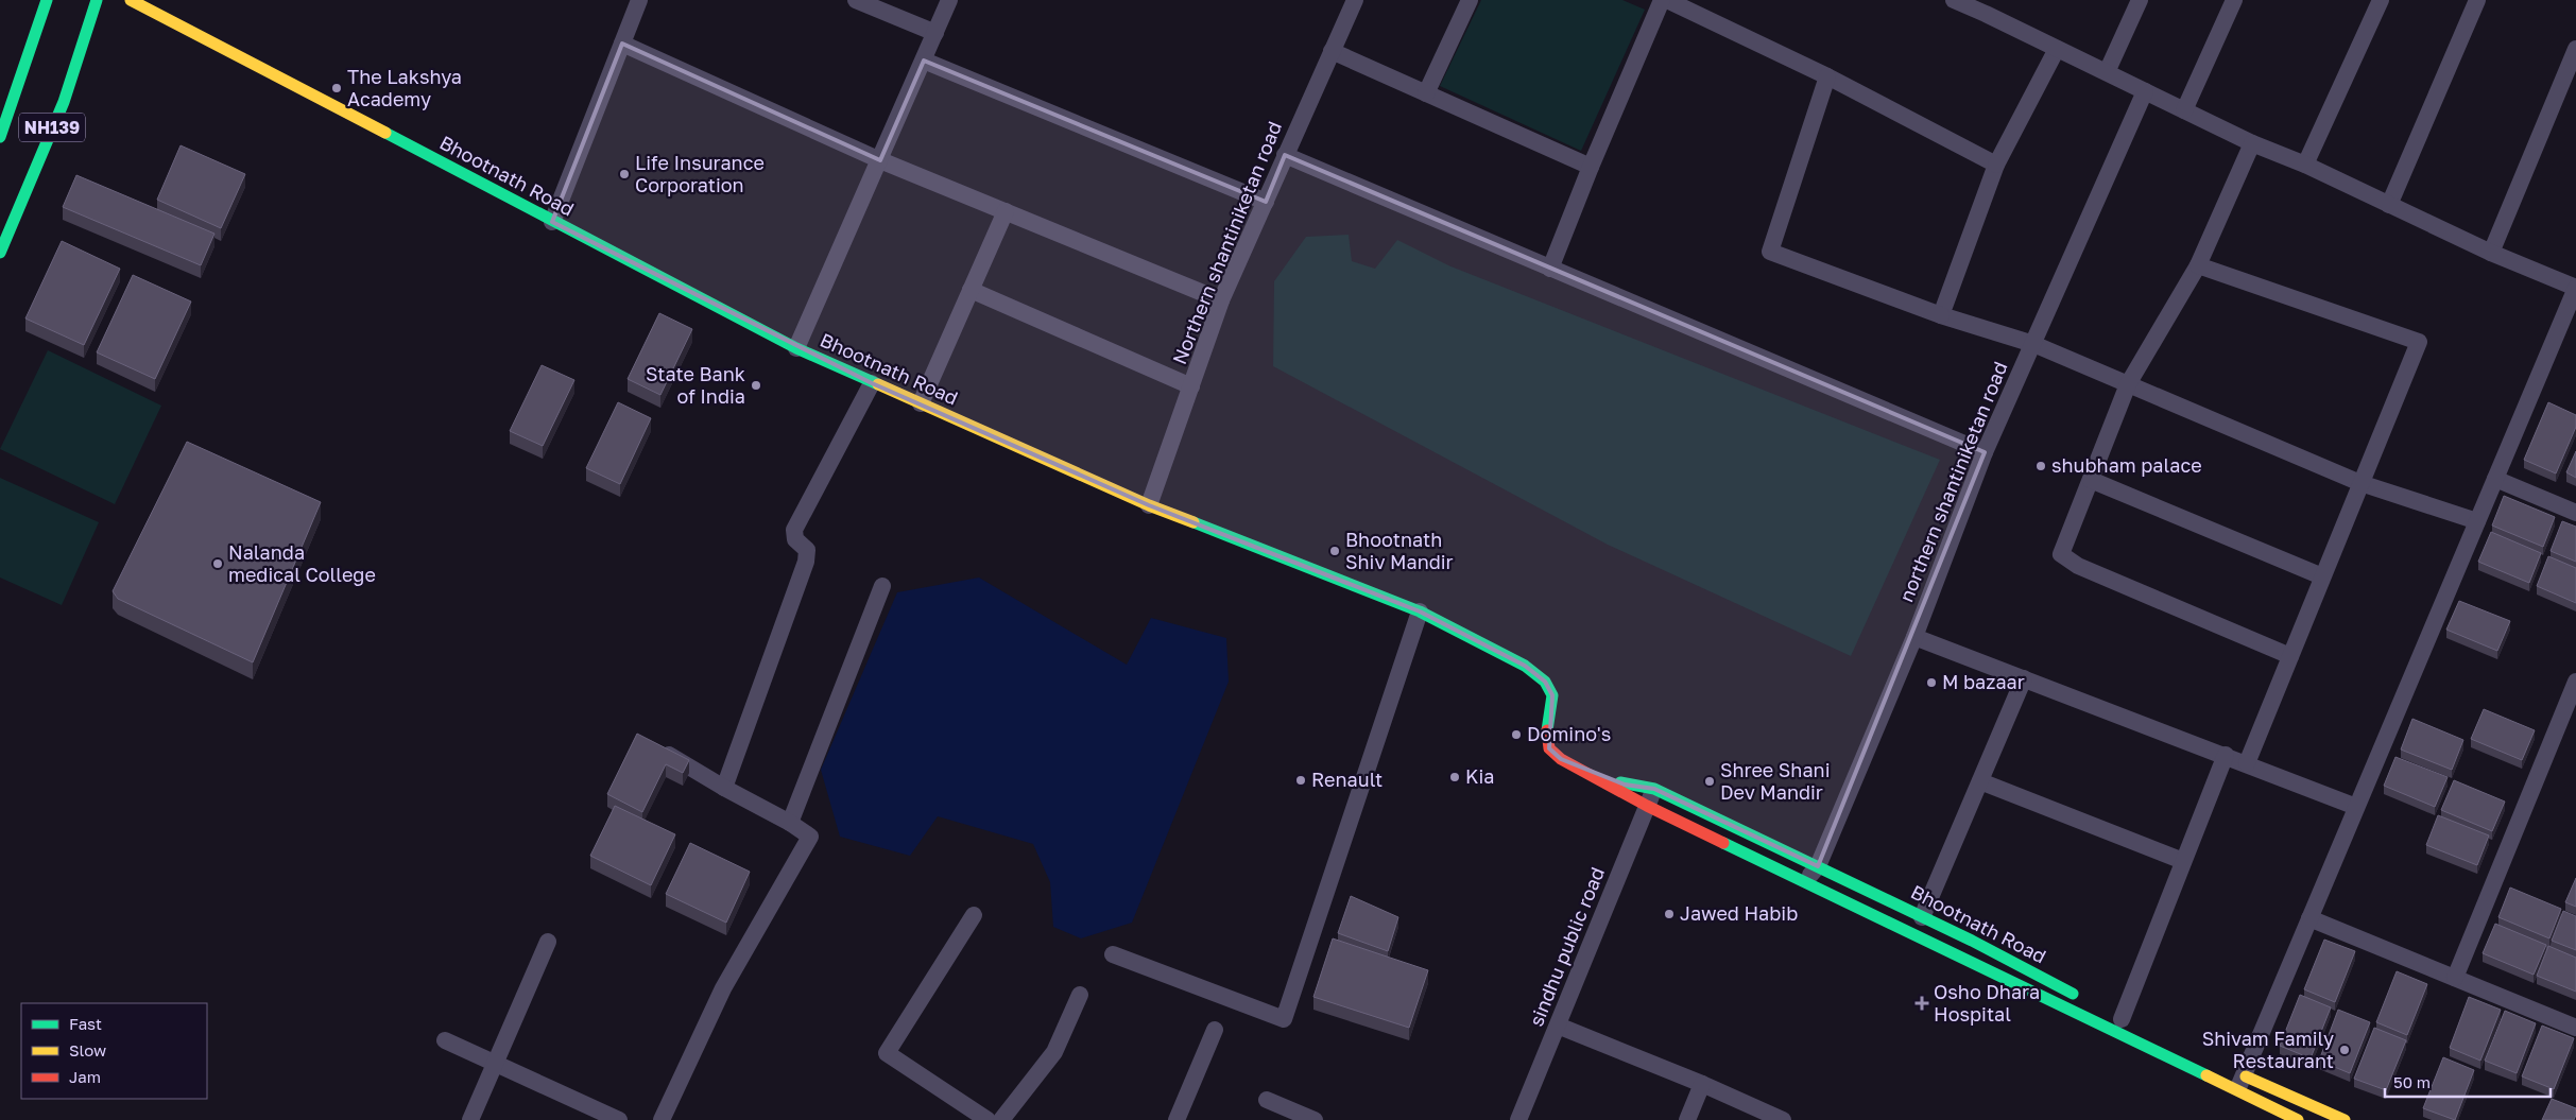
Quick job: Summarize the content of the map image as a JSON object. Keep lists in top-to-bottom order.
{
  "streets": {
    "main road": ["NH139", "Bhootnath Road"],
    "street": ["Northern shantiniketan road", "northern shantiniketan road", "sindhu public road"]
  },
  "crossings": [
    ["Bhootnath Road", "Northern shantiniketan road"],
    ["Bhootnath Road", "northern shantiniketan road"],
    ["Bhootnath Road", "sindhu public road"]
  ],
  "places": {
    "other": [
      "The Lakshya Academy",
      "Life Insurance Corporation",
      "State Bank of India",
      "shubham palace",
      "Bhootnath Shiv Mandir",
      "Nalanda medical College",
      "M bazaar",
      "Domino's",
      "Kia",
      "Renault",
      "Shree Shani Dev Mandir",
      "Jawed Habib",
      "Shivam Family Restaurant"
    ],
    "health": ["Osho Dhara Hospital"]
  },
  "legend": ["Fast", "Slow", "Jam"],
  "scale_bar": "50 m"
}
